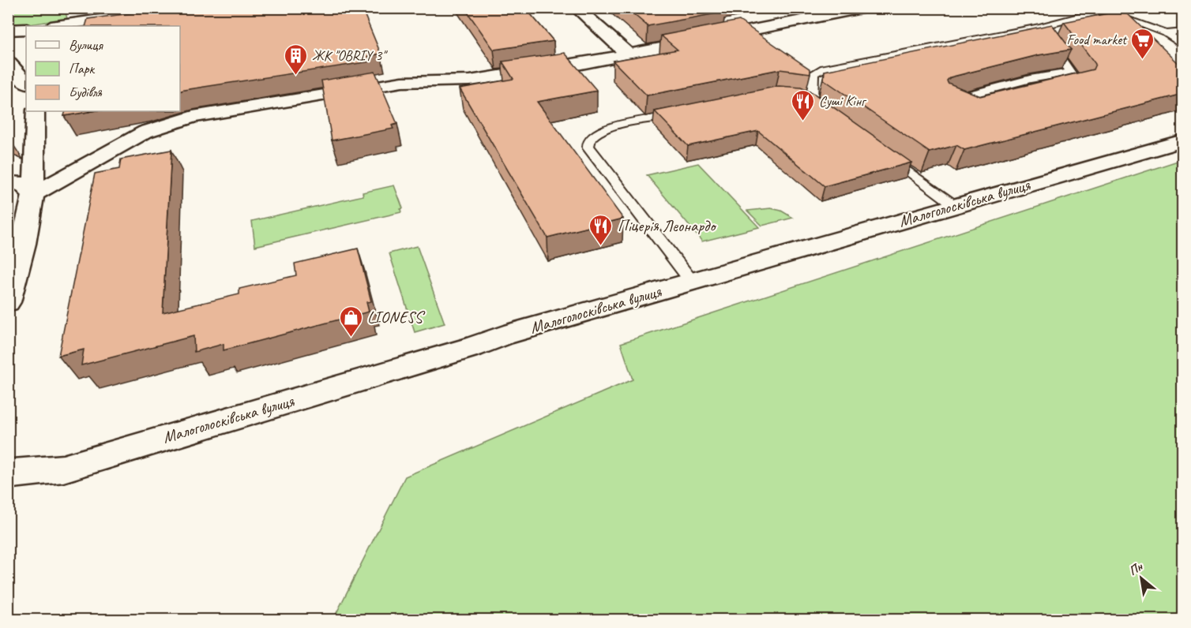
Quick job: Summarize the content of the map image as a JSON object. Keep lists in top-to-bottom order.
{
  "streets": {
    "street": ["Малоголосківська вулиця"]
  },
  "places": {
    "supermarket": ["Food market"],
    "building": ["ЖК \"OBRIY 3\""],
    "restaurant": ["Суші Кінг", "Піцерія Леонардо"],
    "shop": ["LIONESS"]
  },
  "legend": ["Вулиця", "Парк", "Будівля"],
  "north": "top left"
}
